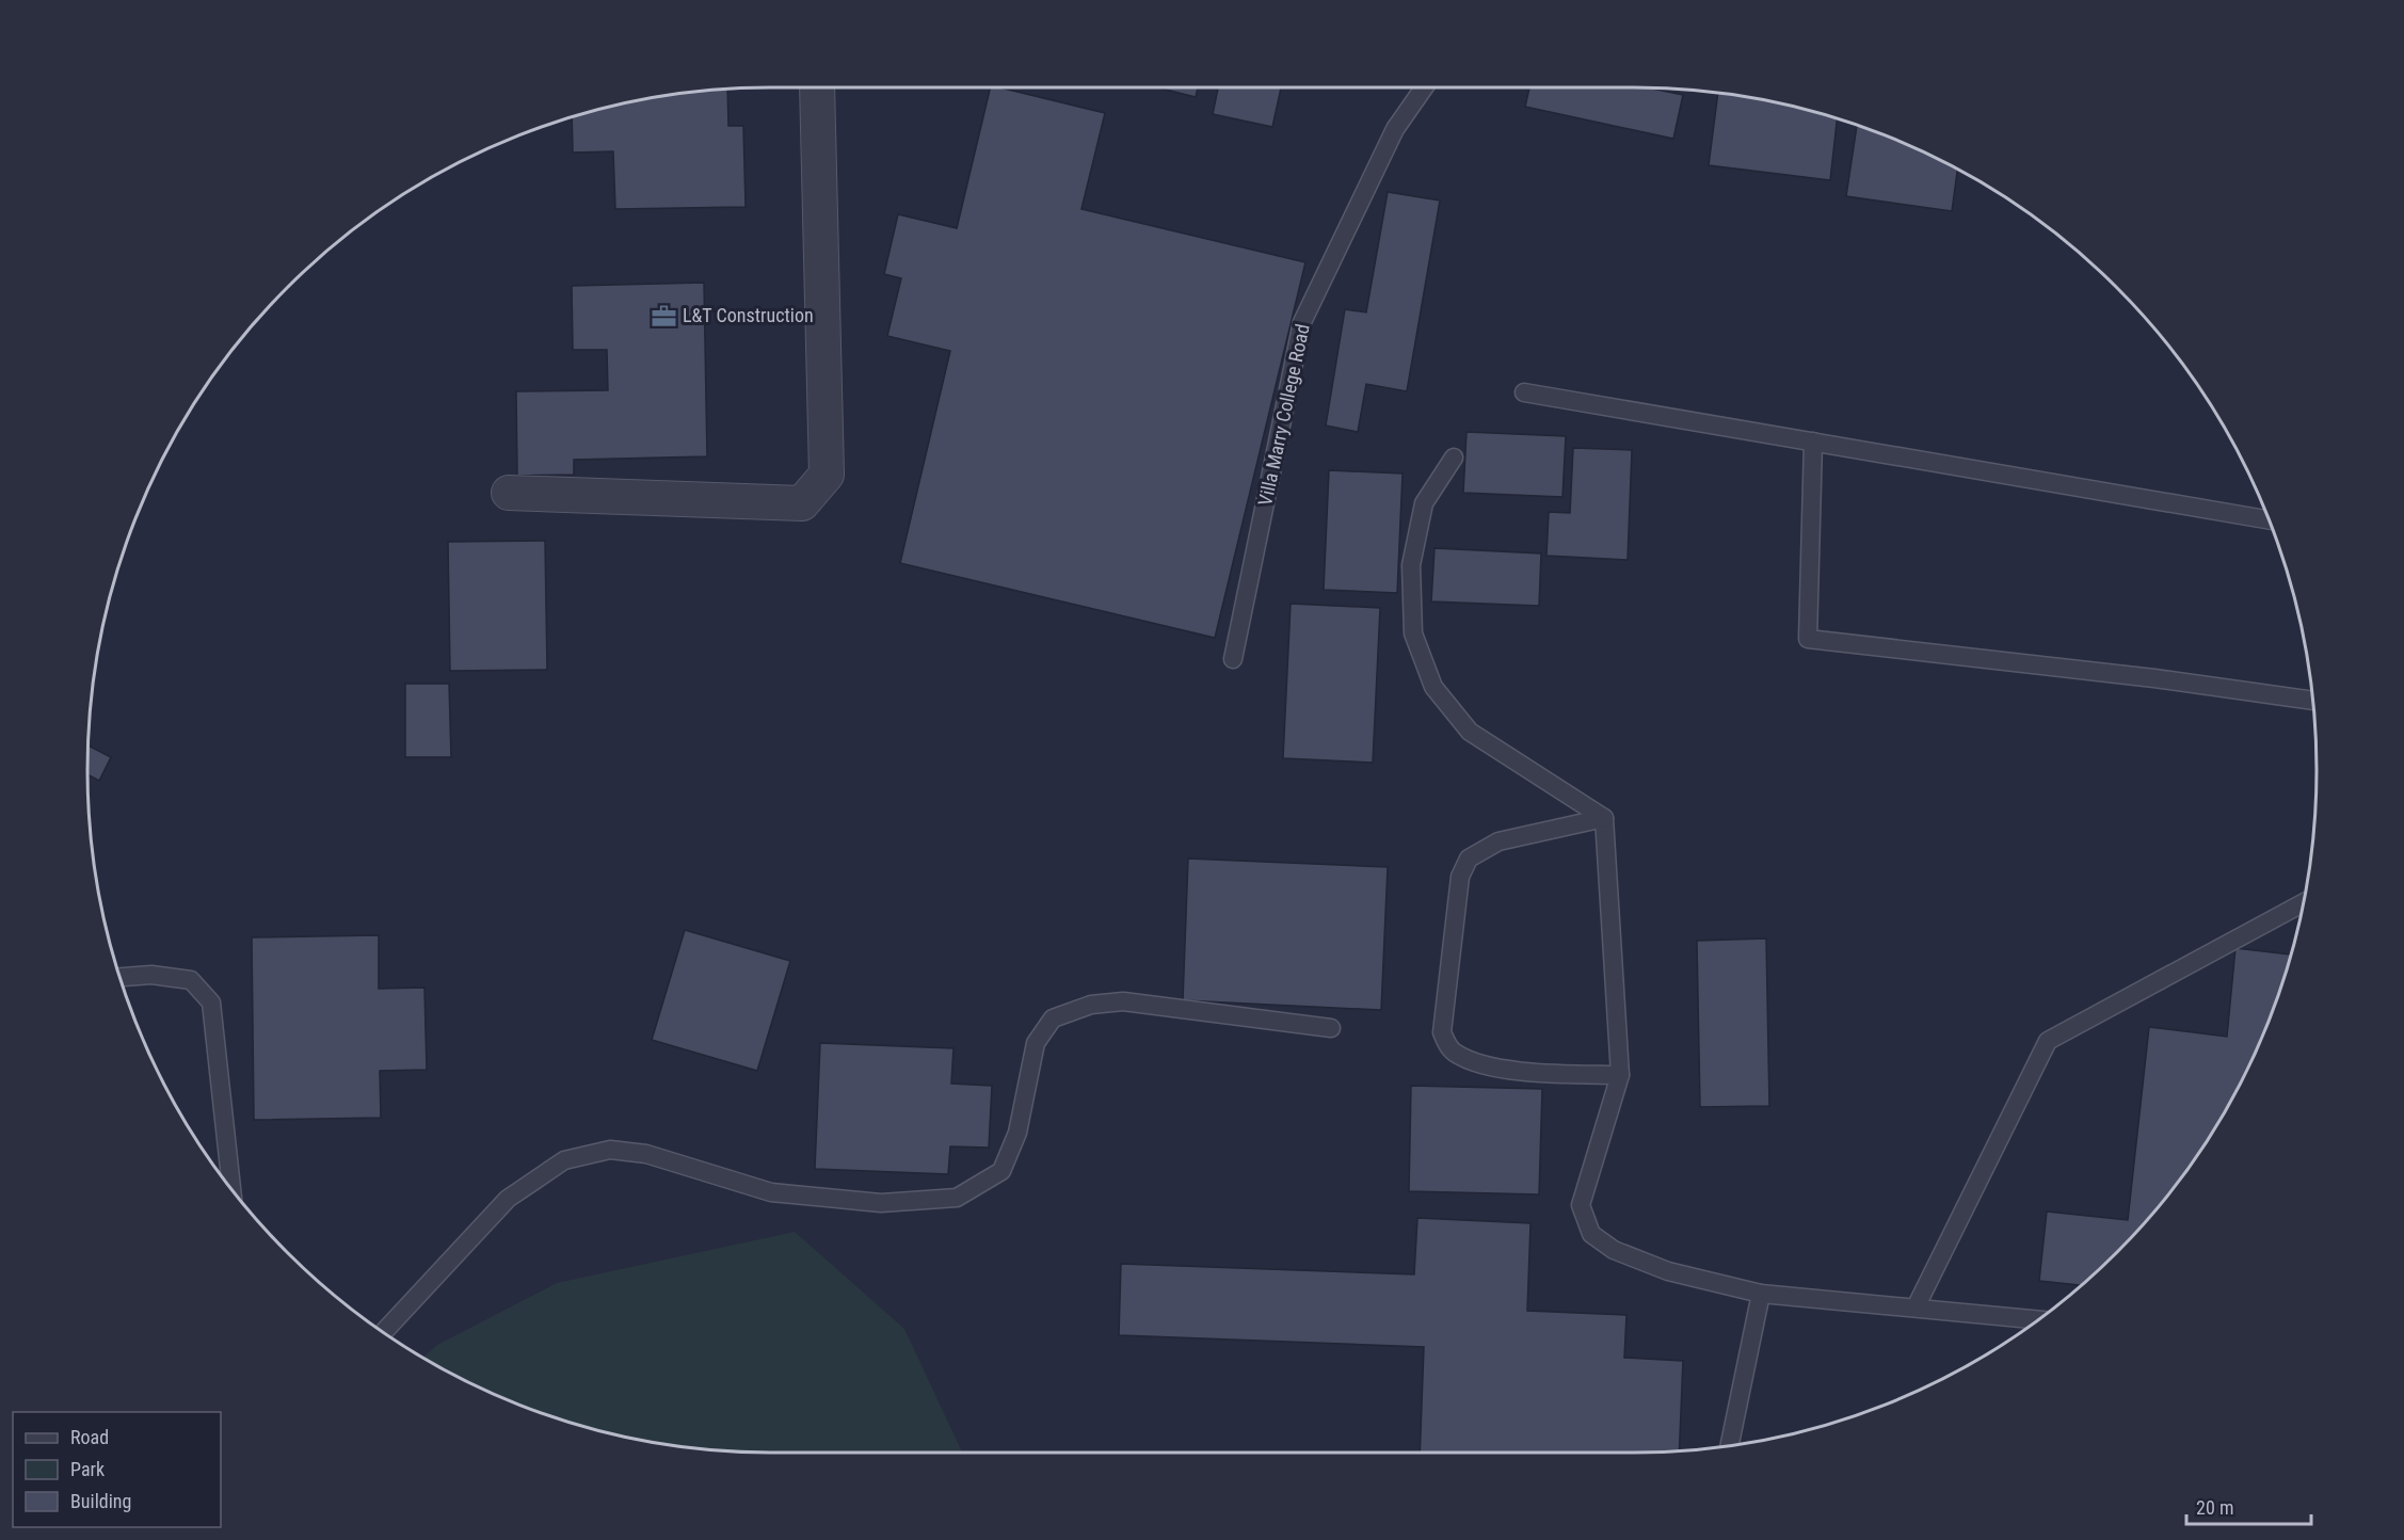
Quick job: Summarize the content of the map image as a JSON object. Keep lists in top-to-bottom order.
{
  "streets": {
    "lane": ["Villa Marry College Road"]
  },
  "places": {
    "office": ["L&T Construction"]
  },
  "legend": ["Road", "Park", "Building"],
  "scale_bar": "20 m"
}
